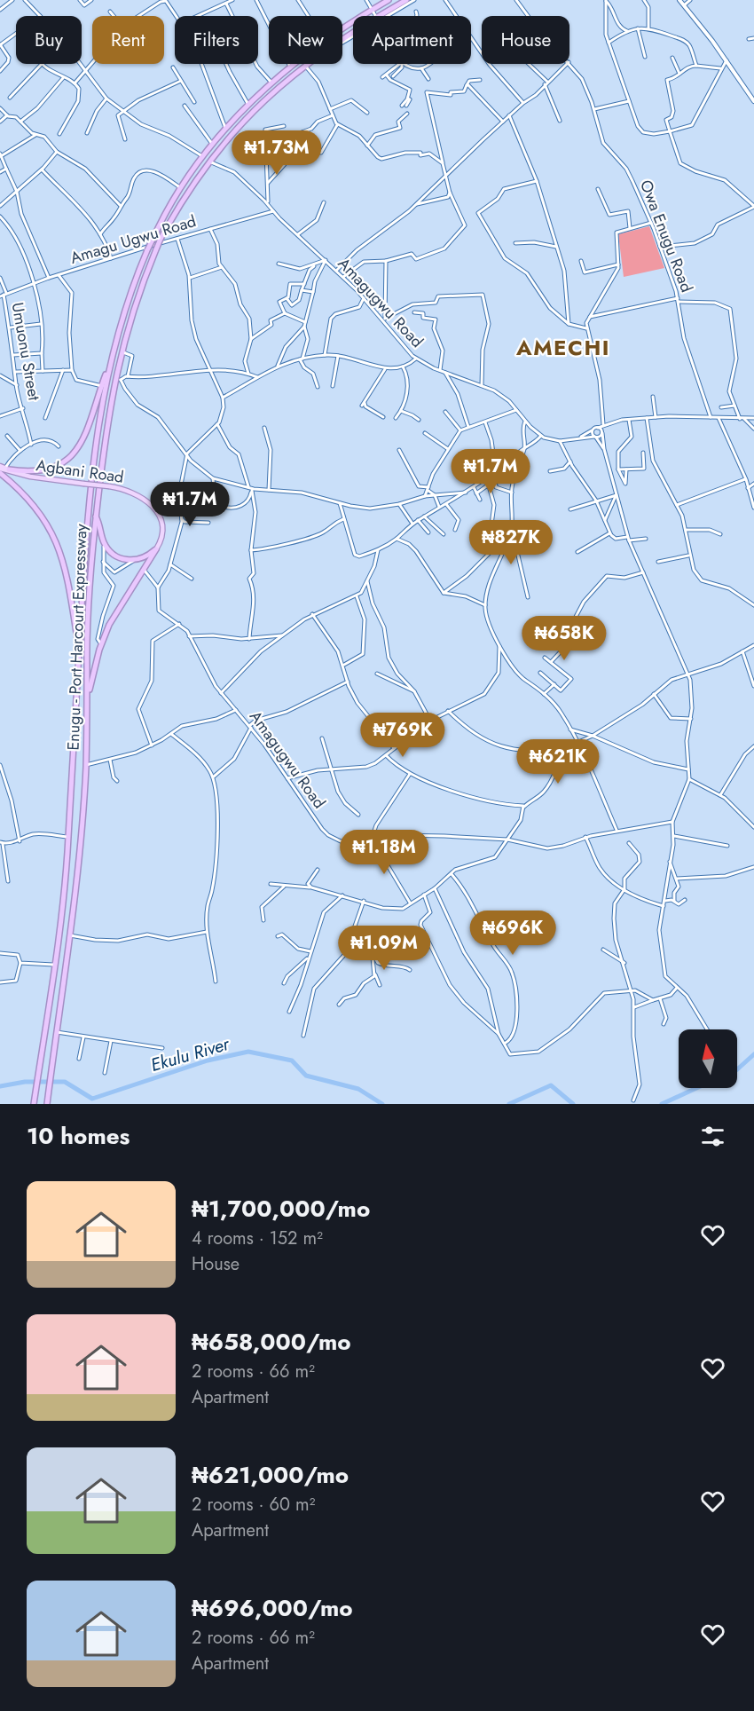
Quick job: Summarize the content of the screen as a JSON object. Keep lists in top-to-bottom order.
{
  "streets": {
    "highway": ["Enugu - Port Harcourt Expressway"],
    "main road": ["Agbani Road"],
    "street": [
      "Owa Enugu Road",
      "Amagu Ugwu Road",
      "Amagugwu Road",
      "Umuonu Street"
    ]
  },
  "crossings": [
    ["Amagu Ugwu Road", "Amagugwu Road"],
    ["Amagu Ugwu Road", "Umuonu Street"],
    ["Amagugwu Road", "Enugu - Port Harcourt Expressway"]
  ],
  "districts": ["AMECHI"],
  "water": ["Ekulu River"],
  "north": "top",
  "page": {
    "chip": [
      "Buy",
      "Rent",
      "Filters",
      "New",
      "Apartment",
      "House"
    ],
    "price": [
      "₦1.73M",
      "₦1.7M",
      "₦1.7M",
      "₦827K",
      "₦658K",
      "₦769K",
      "₦621K",
      "₦1.18M",
      "₦696K",
      "₦1.09M"
    ],
    "heading": "10 homes",
    "list": [
      {
        "name": "₦1,700,000/mo",
        "note": "4 rooms · 152 m² · House"
      },
      {
        "name": "₦658,000/mo",
        "note": "2 rooms · 66 m² · Apartment"
      },
      {
        "name": "₦621,000/mo",
        "note": "2 rooms · 60 m² · Apartment"
      },
      {
        "name": "₦696,000/mo",
        "note": "2 rooms · 66 m² · Apartment"
      }
    ]
  }
}
